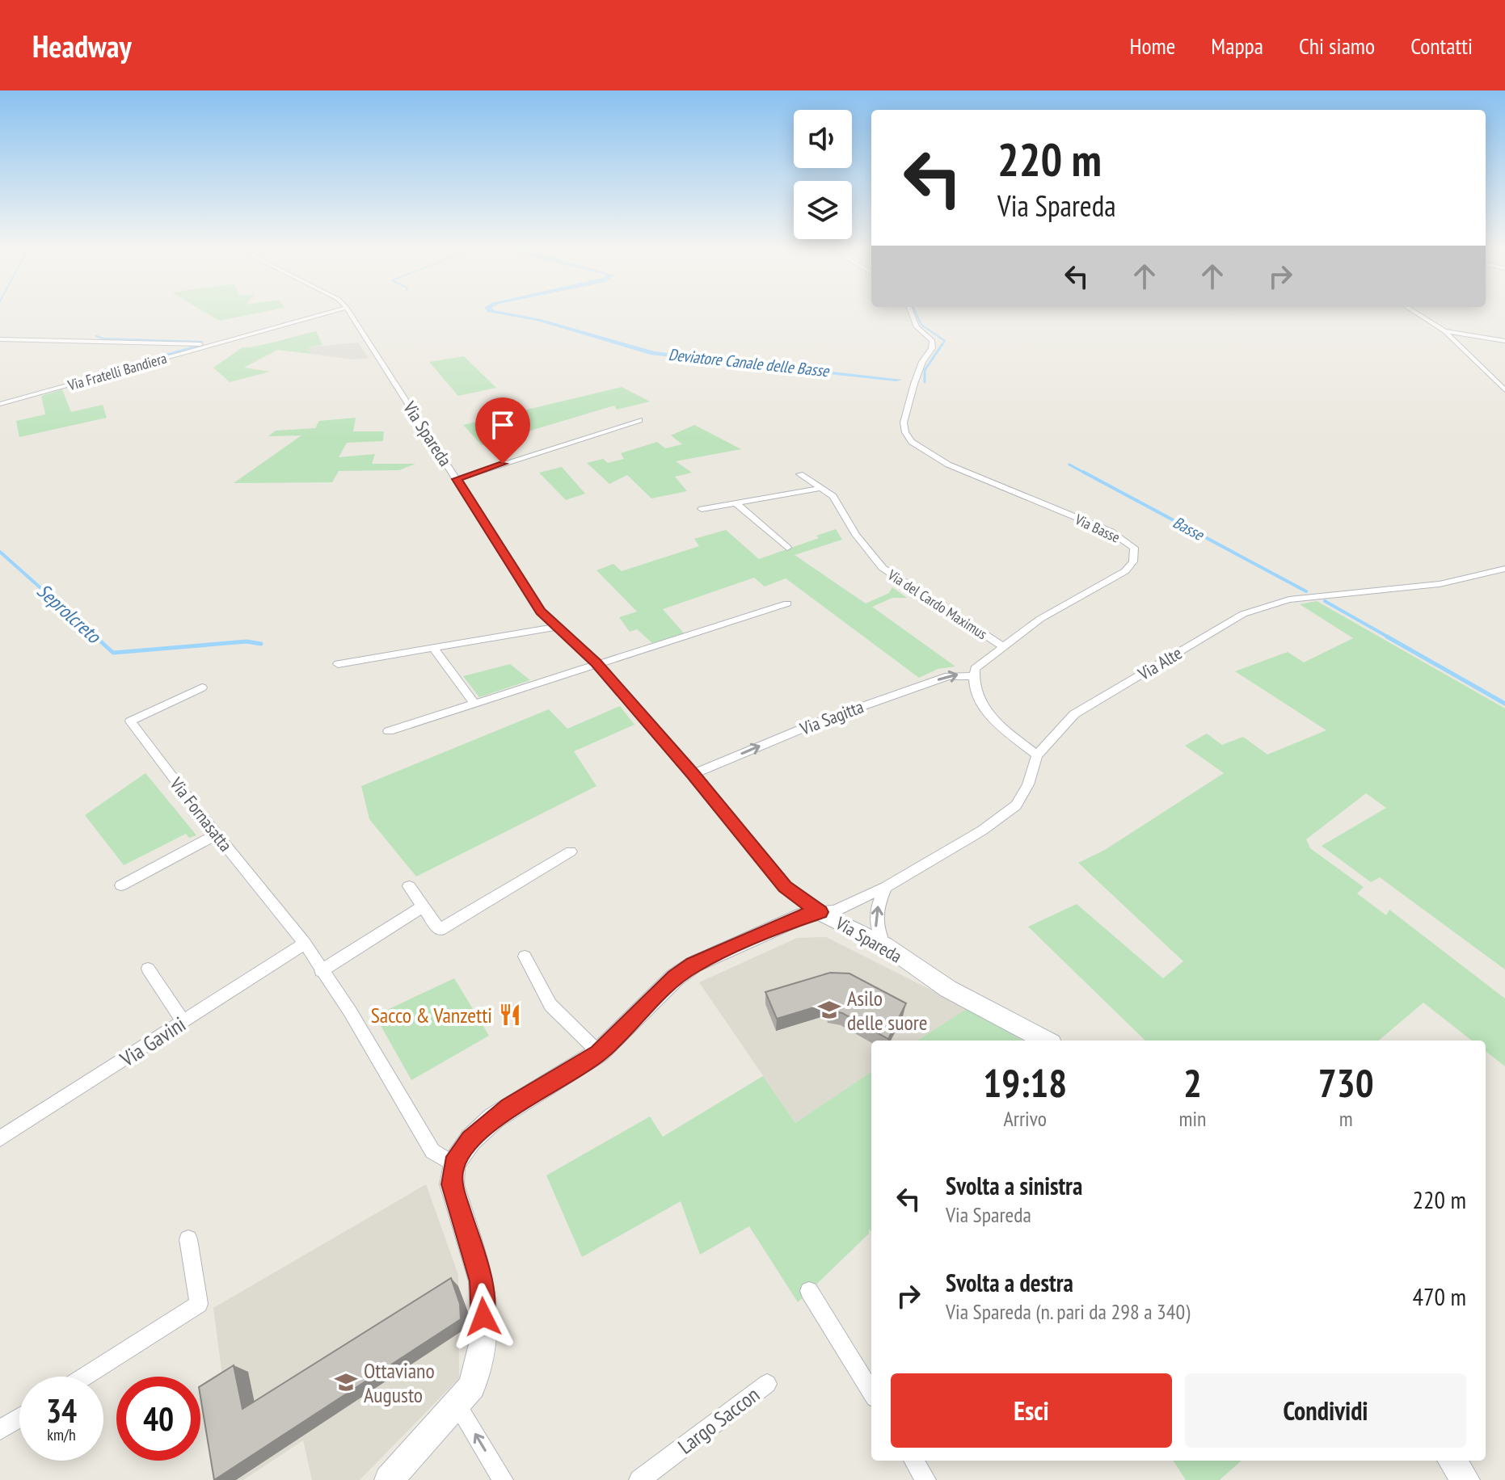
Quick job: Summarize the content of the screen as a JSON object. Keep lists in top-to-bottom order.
{
  "streets": {
    "street": [
      "Via Fratelli Bandiera",
      "Via Spareda",
      "Via Basse",
      "Via del Cardo Maximus",
      "Via Alte",
      "Via Sagitta",
      "Via Fornasatta",
      "Via Gavini",
      "Largo Saccon"
    ]
  },
  "crossings": [
    ["Via Spareda", "Via Alte"],
    ["Via Spareda", "Via Sagitta"],
    ["Via Basse", "Via del Cardo Maximus"],
    ["Via Basse", "Via Sagitta"],
    ["Via Fornasatta", "Via Gavini"]
  ],
  "one_way": ["Via Sagitta"],
  "water": ["Deviatore Canale delle Basse", "Basse", "Seprolcreto"],
  "places": {
    "school or university": ["Asilo delle suore", "Ottaviano Augusto"],
    "restaurant": ["Sacco & Vanzetti"]
  },
  "page": {
    "header": "Headway",
    "nav": [
      "Home",
      "Mappa",
      "Chi siamo",
      "Contatti"
    ],
    "turn": ["220 m", "Via Spareda"],
    "eta": [
      "19:18",
      "Arrivo",
      "2",
      "min",
      "730",
      "m"
    ],
    "list": [
      {
        "name": "Svolta a sinistra",
        "note": "Via Spareda",
        "value": "220 m"
      },
      {
        "name": "Svolta a destra",
        "note": "Via Spareda (n. pari da 298 a 340)",
        "value": "470 m"
      }
    ],
    "buttons": ["Esci", "Condividi"],
    "speed": "34 km/h",
    "limit": "40"
  }
}
